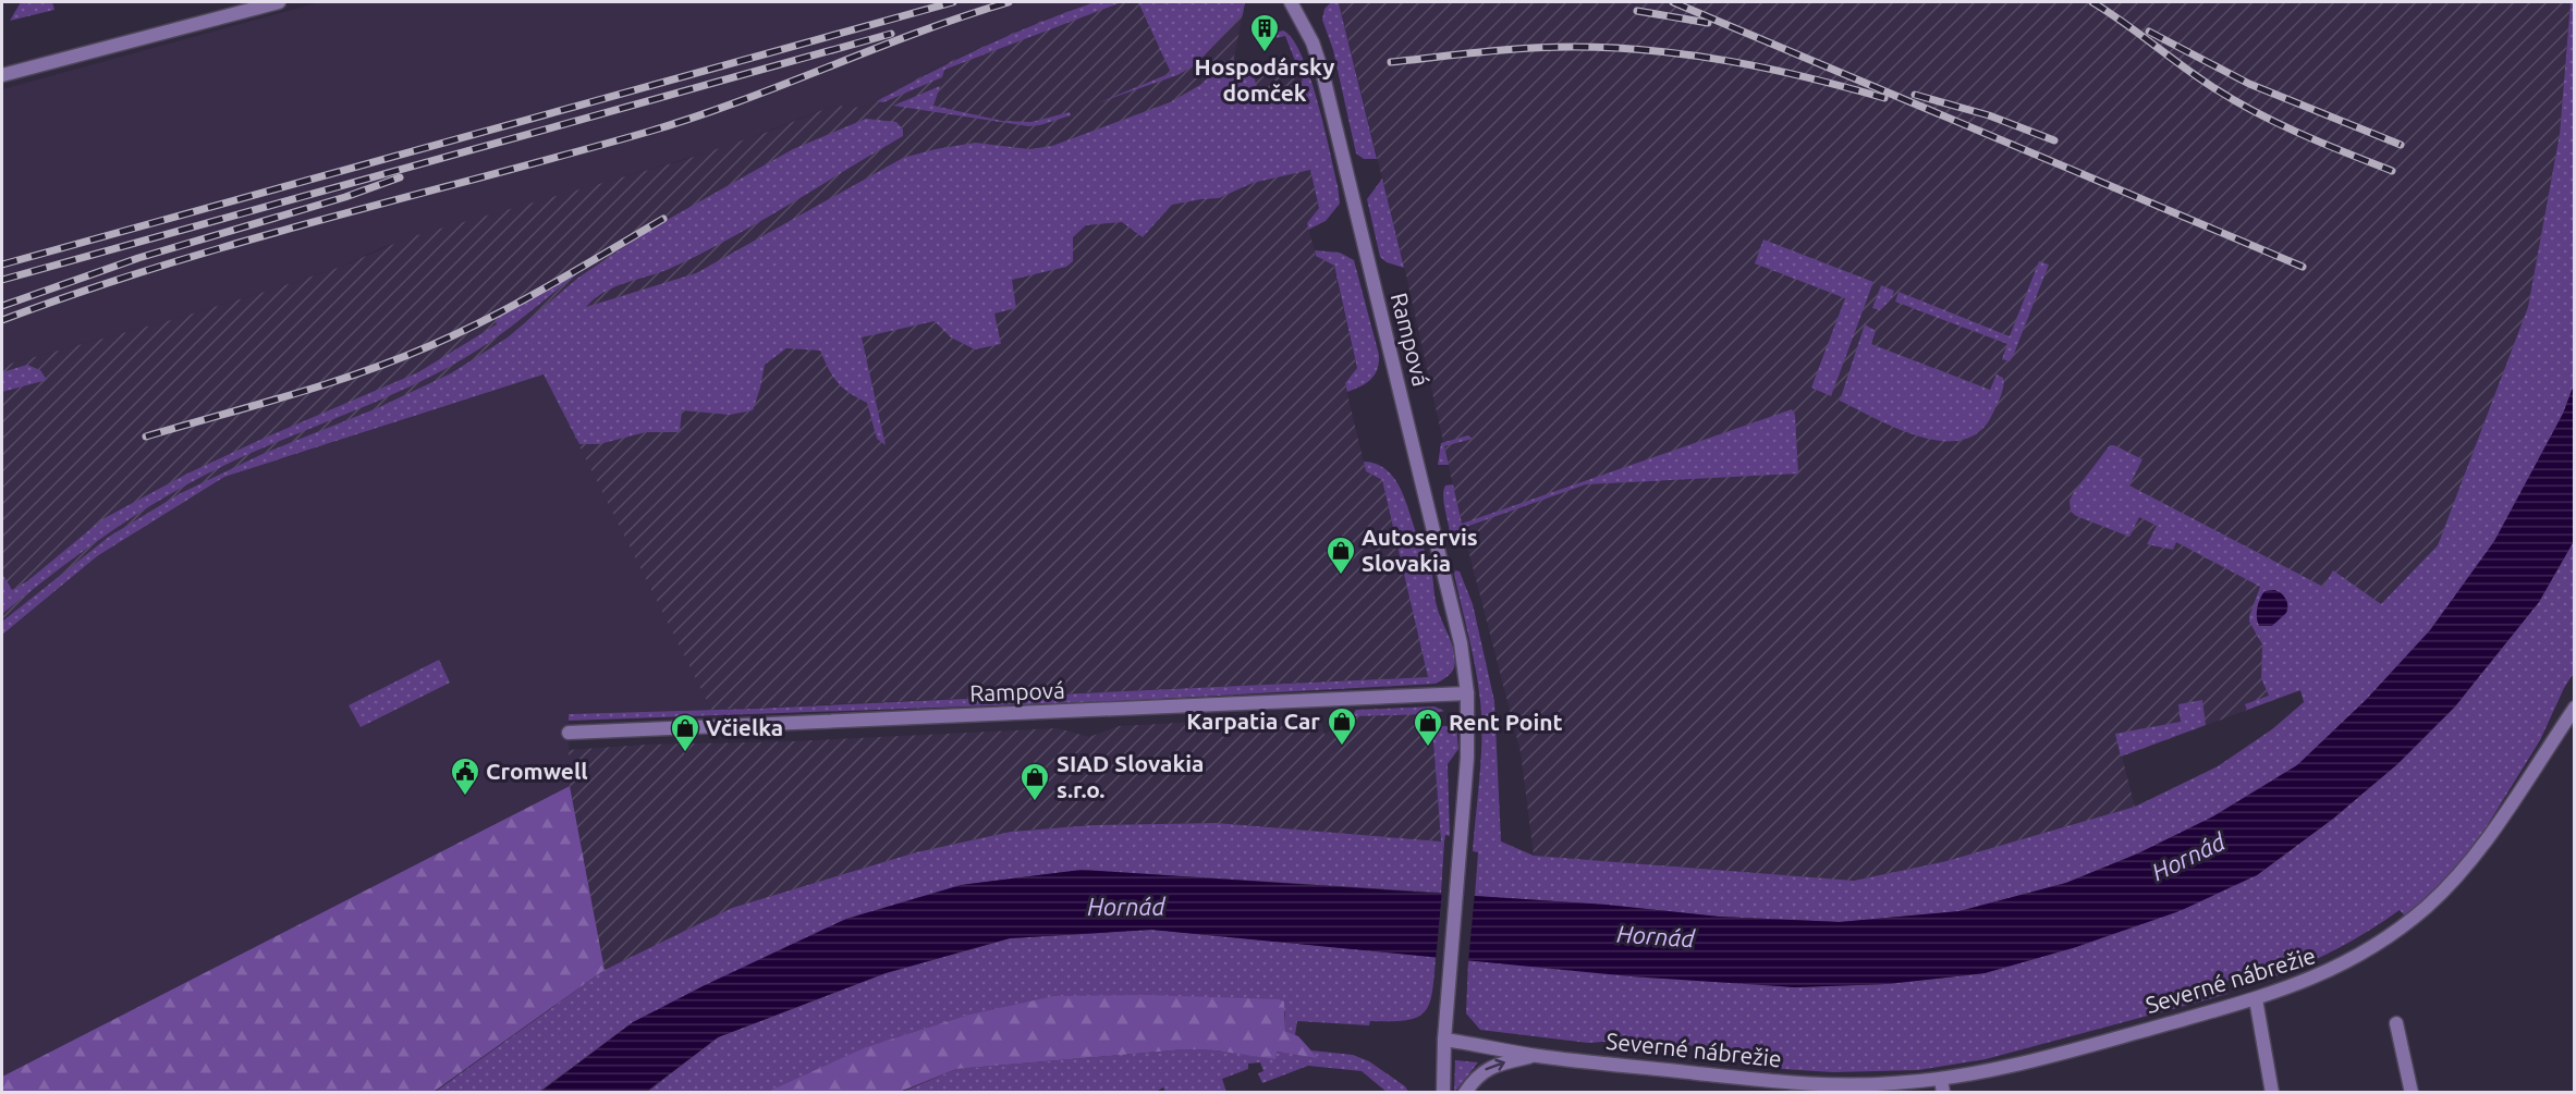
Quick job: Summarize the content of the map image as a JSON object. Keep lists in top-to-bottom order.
{
  "streets": {
    "street": ["Rampová", "Severné nábrežie"]
  },
  "crossings": [
    ["Rampová", "Severné nábrežie"]
  ],
  "water": ["Hornád"],
  "places": {
    "building": ["Hospodársky domček"],
    "shop": [
      "Autoservis Slovakia",
      "Karpatia Car",
      "Rent Point",
      "Včielka",
      "SIAD Slovakia s.r.o."
    ],
    "public building": ["Cromwell"]
  }
}
